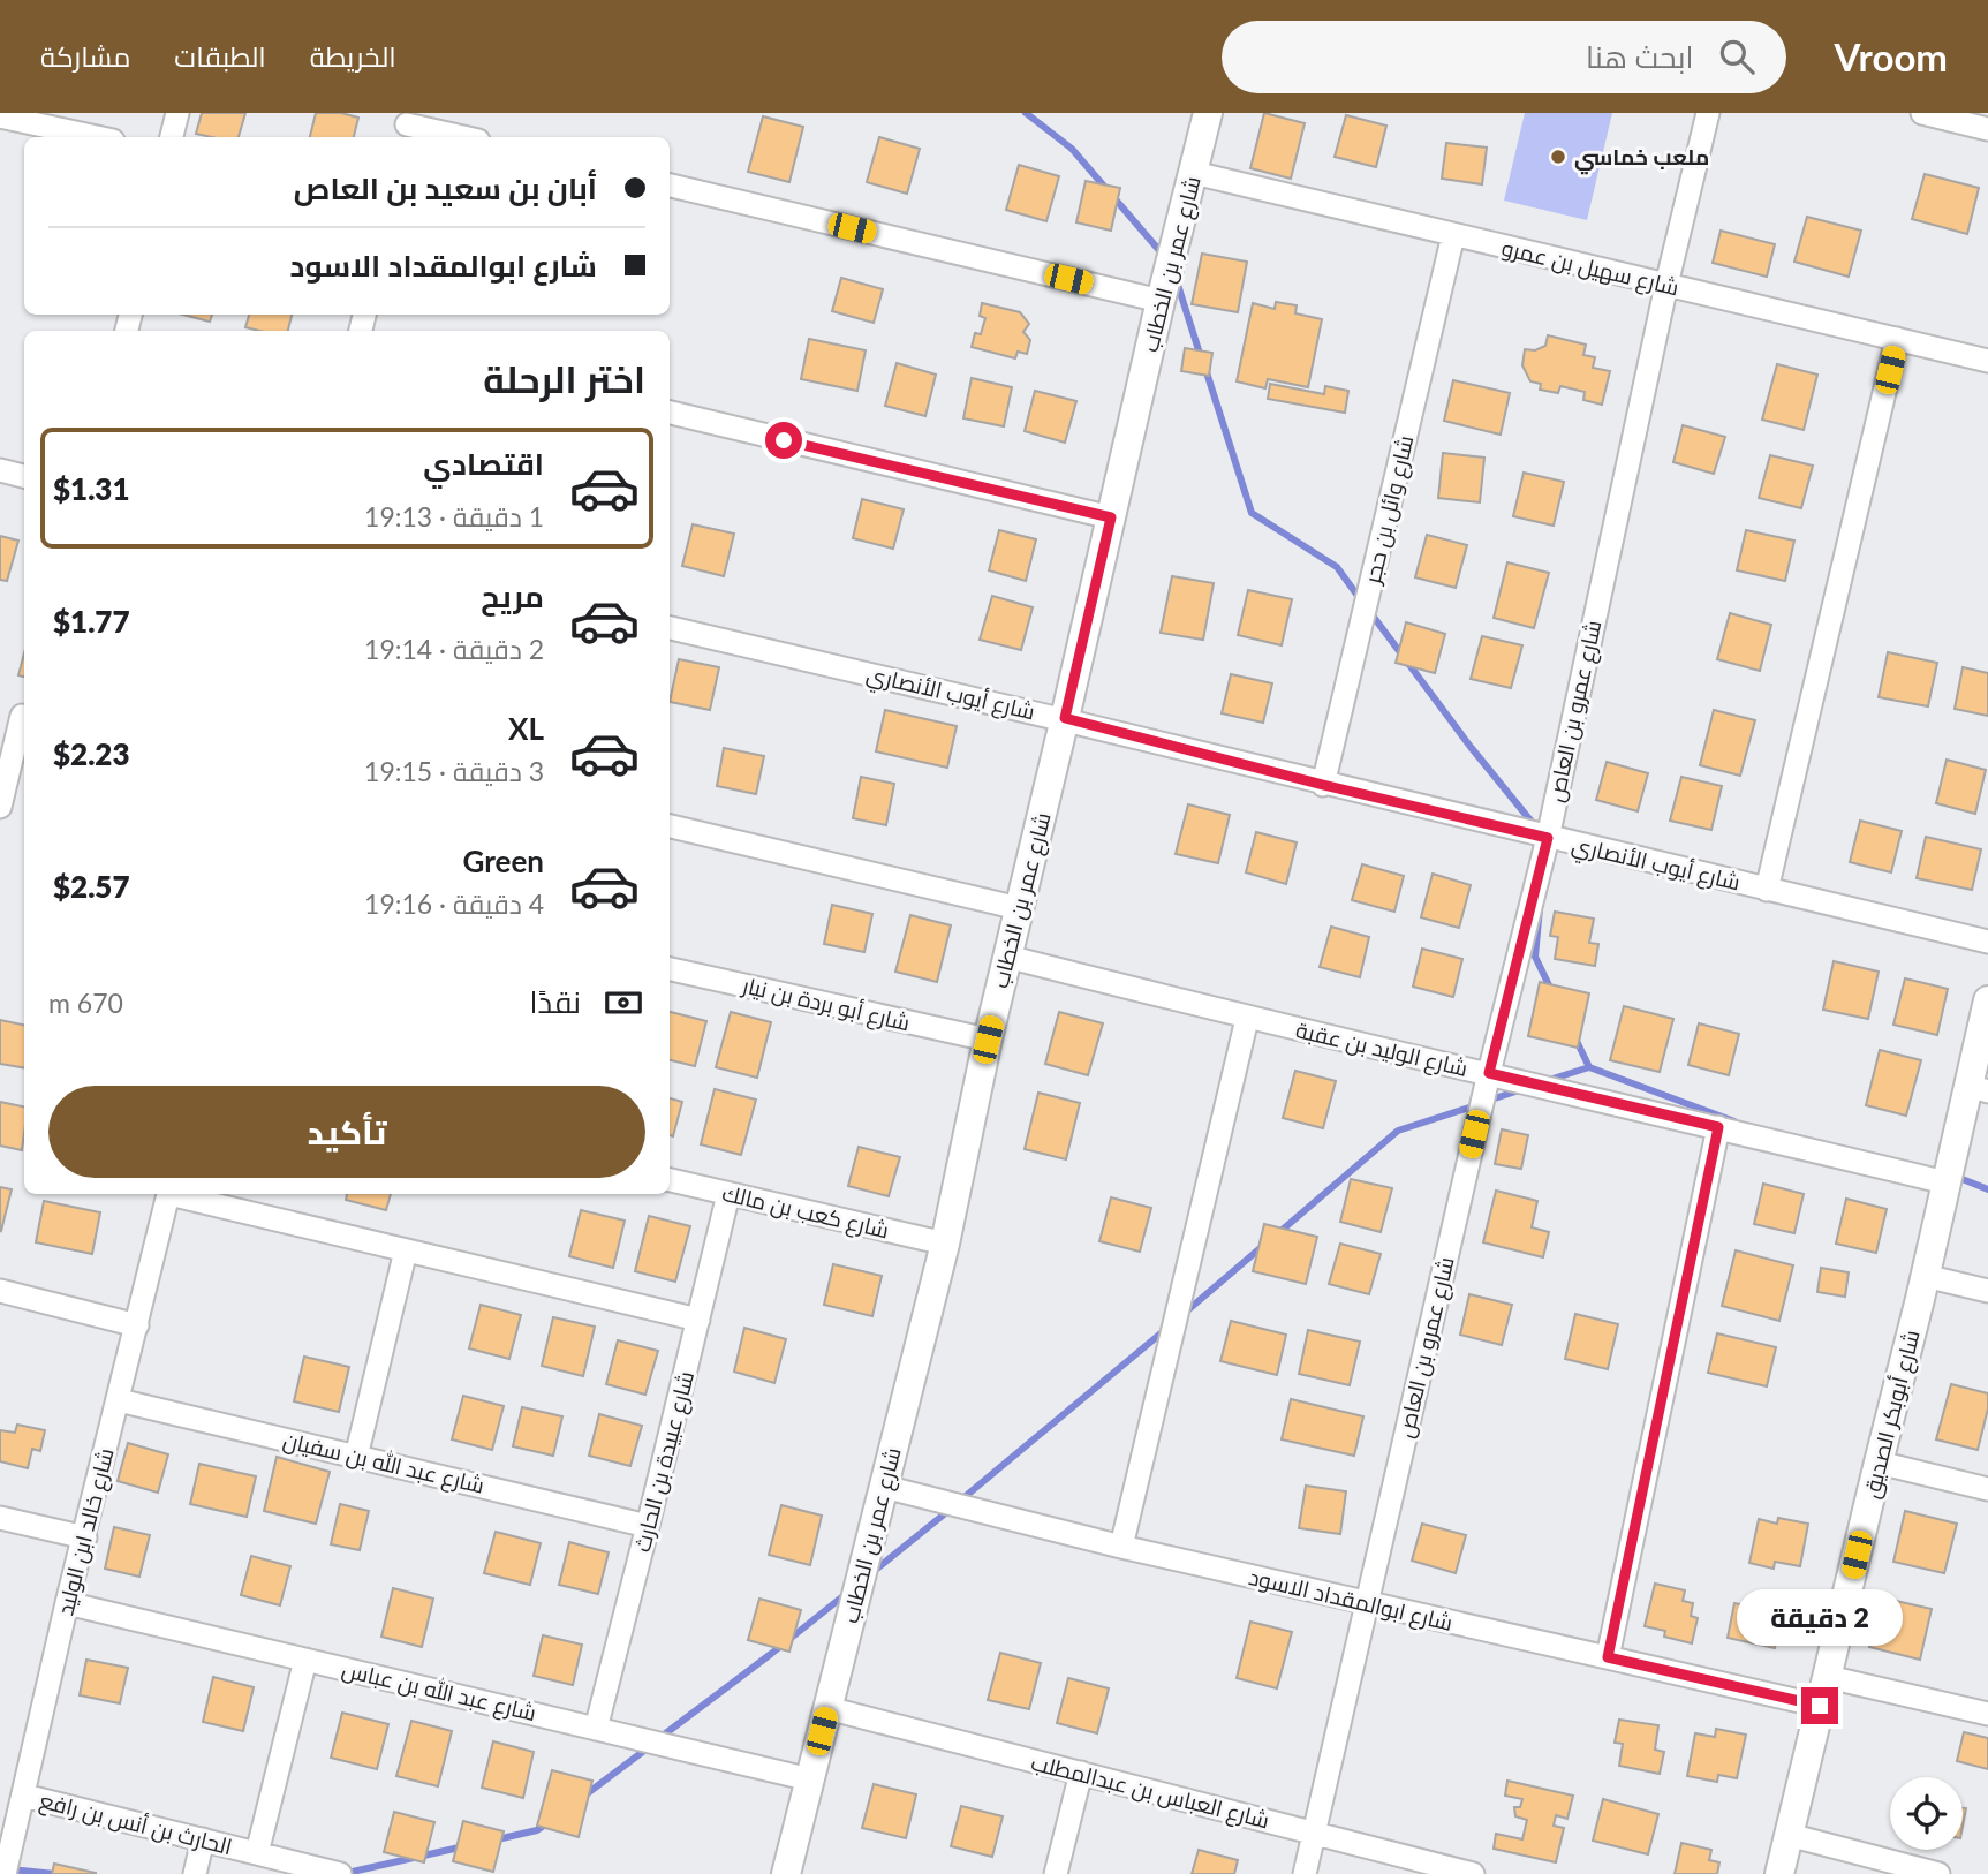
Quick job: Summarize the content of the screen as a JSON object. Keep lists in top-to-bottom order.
{
  "streets": {
    "street": [
      "شارع عمر بن الخطاب",
      "شارع سهيل بن عمرو",
      "شارع وائل بن حجر",
      "شارع أيوب الأنصاري",
      "شارع عمرو بن العاص",
      "شارع أبو بردة بن نيار",
      "شارع الوليد بن عقبة",
      "شارع كعب بن مالك",
      "شارع أبوبكر الصديق",
      "شارع عبيدة بن الحارث",
      "شارع عبد الله بن سفيان",
      "شارع خالد ابن الوليد",
      "شارع ابوالمقداد الاسود",
      "شارع عبد الله بن عباس",
      "شارع العباس بن عبدالمطلب",
      "الحارث بن أنس بن رافع"
    ]
  },
  "crossings": [
    ["شارع عمر بن الخطاب", "شارع سهيل بن عمرو"],
    ["شارع عمر بن الخطاب", "شارع أيوب الأنصاري"],
    ["شارع عمر بن الخطاب", "شارع أبو بردة بن نيار"],
    ["شارع عمر بن الخطاب", "شارع الوليد بن عقبة"],
    ["شارع عمر بن الخطاب", "شارع كعب بن مالك"],
    ["شارع عمر بن الخطاب", "شارع ابوالمقداد الاسود"],
    ["شارع عمر بن الخطاب", "شارع عبد الله بن عباس"],
    ["شارع عمر بن الخطاب", "شارع العباس بن عبدالمطلب"],
    ["شارع سهيل بن عمرو", "شارع وائل بن حجر"],
    ["شارع سهيل بن عمرو", "شارع عمرو بن العاص"],
    ["شارع وائل بن حجر", "شارع أيوب الأنصاري"],
    ["شارع أيوب الأنصاري", "شارع عمرو بن العاص"],
    ["شارع عمرو بن العاص", "شارع الوليد بن عقبة"],
    ["شارع عمرو بن العاص", "شارع ابوالمقداد الاسود"],
    ["شارع عمرو بن العاص", "شارع العباس بن عبدالمطلب"],
    ["شارع الوليد بن عقبة", "شارع أبوبكر الصديق"],
    ["شارع كعب بن مالك", "شارع عبيدة بن الحارث"],
    ["شارع أبوبكر الصديق", "شارع ابوالمقداد الاسود"],
    ["شارع عبيدة بن الحارث", "شارع عبد الله بن سفيان"],
    ["شارع عبيدة بن الحارث", "شارع عبد الله بن عباس"],
    ["شارع عبد الله بن سفيان", "شارع خالد ابن الوليد"],
    ["شارع خالد ابن الوليد", "شارع عبد الله بن عباس"],
    ["شارع خالد ابن الوليد", "الحارث بن أنس بن رافع"]
  ],
  "places": ["ملعب خماسي"],
  "page": {
    "header": "Vroom",
    "search": "ابحث هنا",
    "nav": ["الخريطة", "الطبقات", "مشاركة"],
    "banner": ["أبان بن سعيد بن العاص", "شارع ابوالمقداد الاسود"],
    "heading": "اختر الرحلة",
    "list": [
      {
        "name": "اقتصادي",
        "note": "1 دقيقة · 19:13",
        "value": "$1.31"
      },
      {
        "name": "مريح",
        "note": "2 دقيقة · 19:14",
        "value": "$1.77"
      },
      {
        "name": "XL",
        "note": "3 دقيقة · 19:15",
        "value": "$2.23"
      },
      {
        "name": "Green",
        "note": "4 دقيقة · 19:16",
        "value": "$2.57"
      }
    ],
    "pay": ["نقدًا", "670 m"],
    "buttons": "تأكيد",
    "bubble": "2 دقيقة"
  }
}
